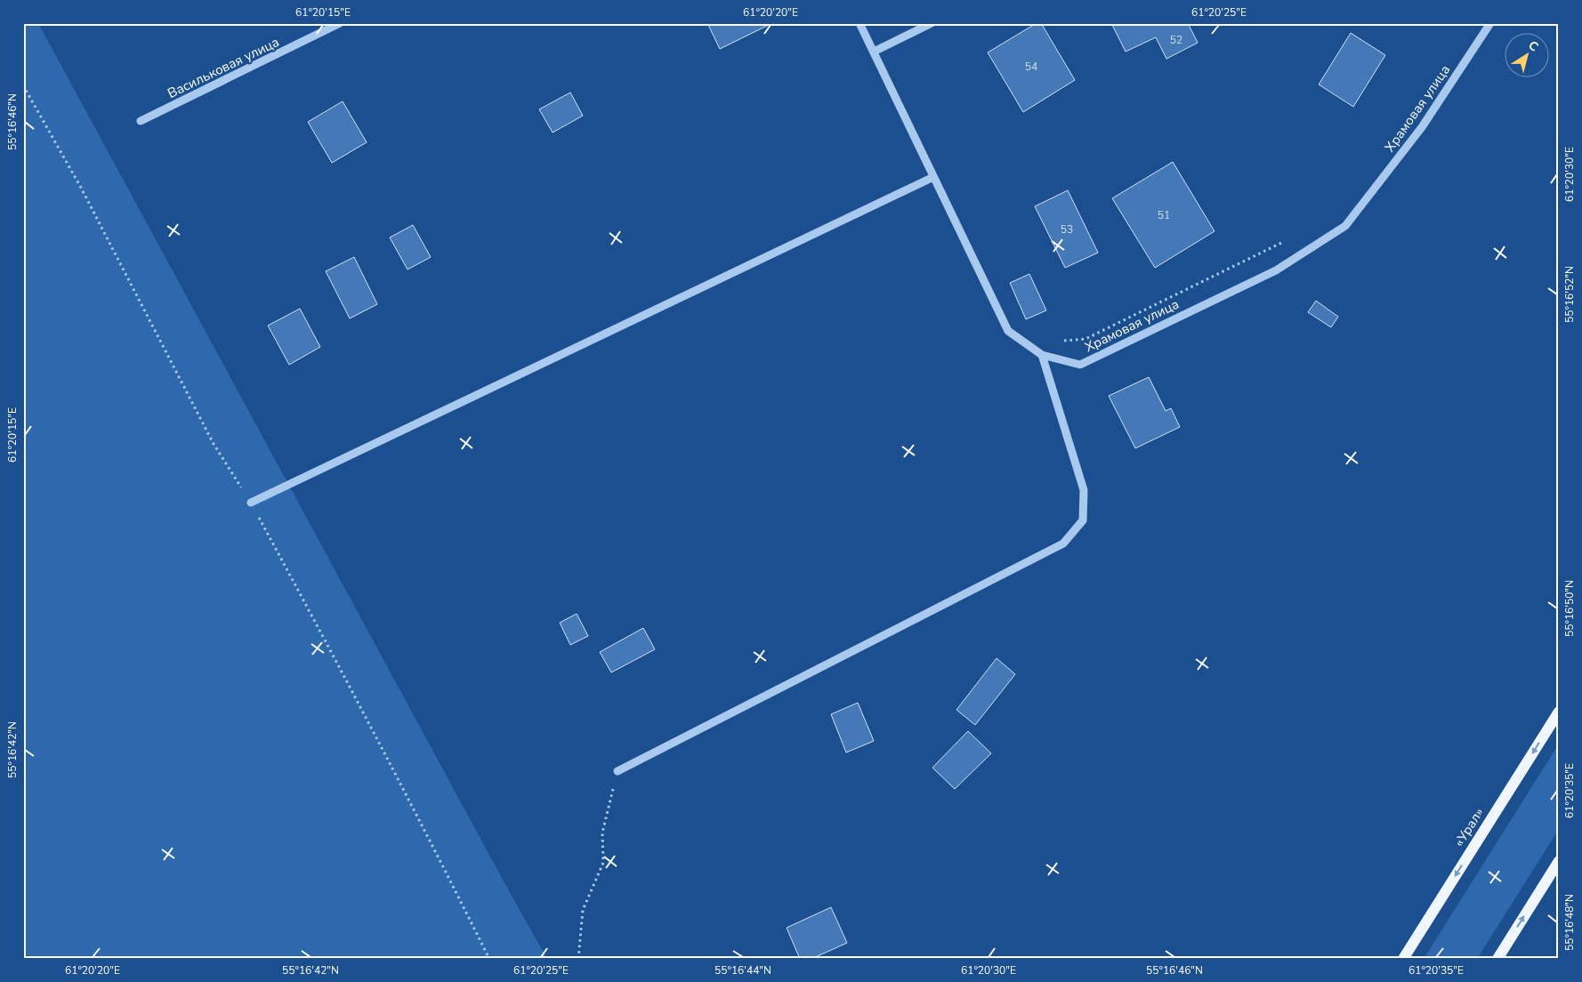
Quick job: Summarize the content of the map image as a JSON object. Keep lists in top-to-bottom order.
{
  "streets": {
    "main road": ["«Урал»"],
    "street": ["Васильковая улица", "Храмовая улица"]
  },
  "house_numbers": [
    "52",
    "54",
    "51",
    "53"
  ],
  "north": "top right",
  "coordinates": [
    "61°20'15\"E",
    "61°20'20\"E",
    "61°20'25\"E",
    "55°16'46\"N",
    "61°20'30\"E",
    "55°16'52\"N",
    "55°16'50\"N",
    "55°16'42\"N",
    "61°20'35\"E",
    "55°16'48\"N",
    "55°16'44\"N"
  ]
}
